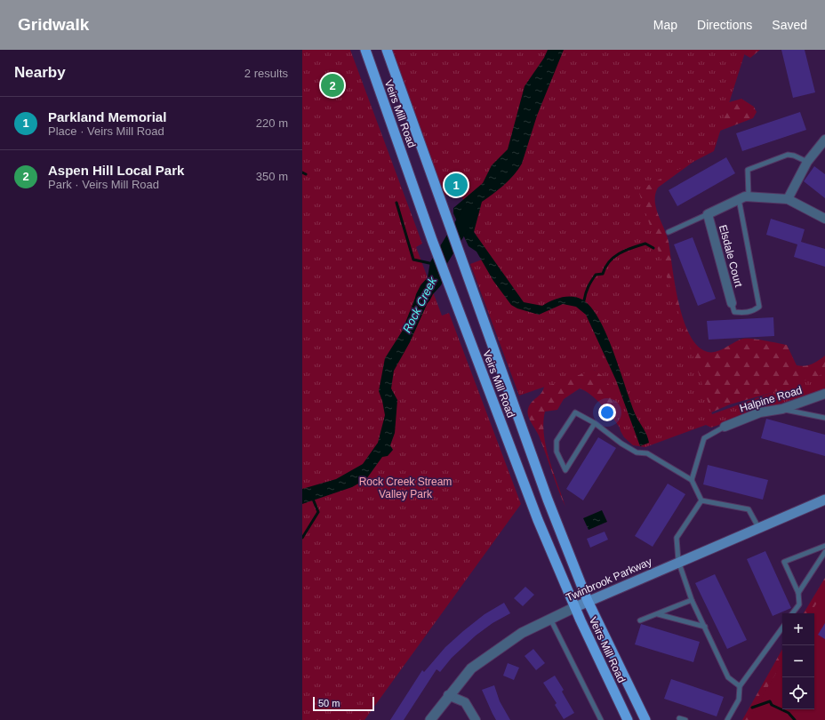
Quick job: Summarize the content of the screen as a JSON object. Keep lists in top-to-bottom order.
{
  "streets": {
    "main road": ["Veirs Mill Road", "Twinbrook Parkway"],
    "street": ["Elsdale Court", "Halpine Road"]
  },
  "crossings": [
    ["Veirs Mill Road", "Twinbrook Parkway"]
  ],
  "water": ["Rock Creek"],
  "parks": ["Rock Creek Stream Valley Park"],
  "scale_bar": "50 m",
  "page": {
    "header": "Gridwalk",
    "nav": ["Map", "Directions", "Saved"],
    "heading": ["Nearby", "2 results"],
    "pins": ["2", "1"],
    "list": [
      {
        "mark": "1",
        "name": "Parkland Memorial",
        "note": "Place · Veirs Mill Road",
        "value": "220 m"
      },
      {
        "mark": "2",
        "name": "Aspen Hill Local Park",
        "note": "Park · Veirs Mill Road",
        "value": "350 m"
      }
    ],
    "map_buttons": ["+", "−"],
    "scale": "50 m"
  }
}
